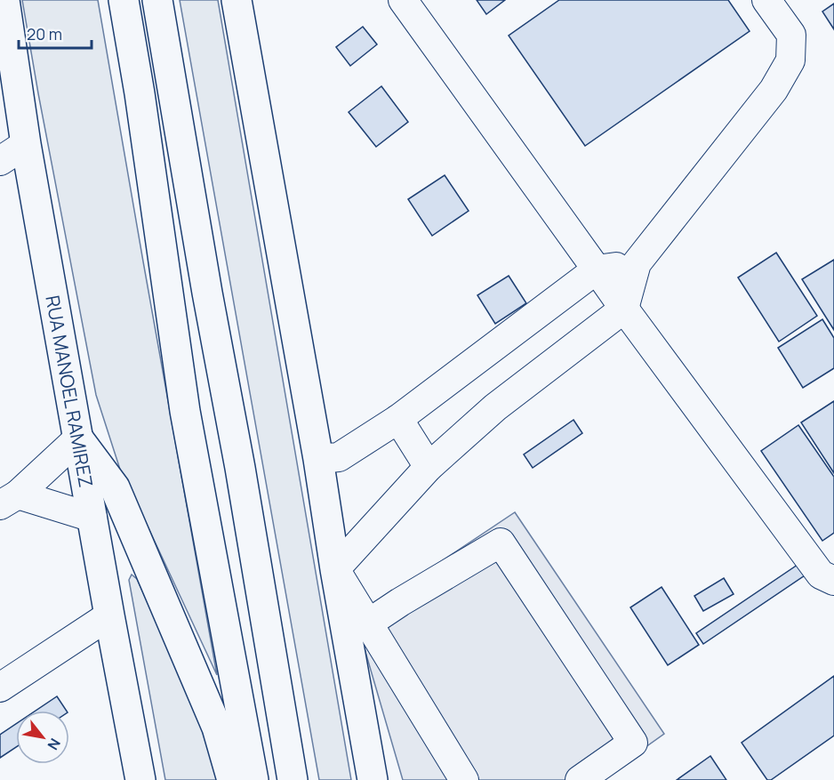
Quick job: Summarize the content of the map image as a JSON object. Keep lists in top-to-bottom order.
{
  "streets": {
    "main road": ["RUA MANOEL RAMIREZ"]
  },
  "scale_bar": "20 m",
  "north": "bottom right"
}
